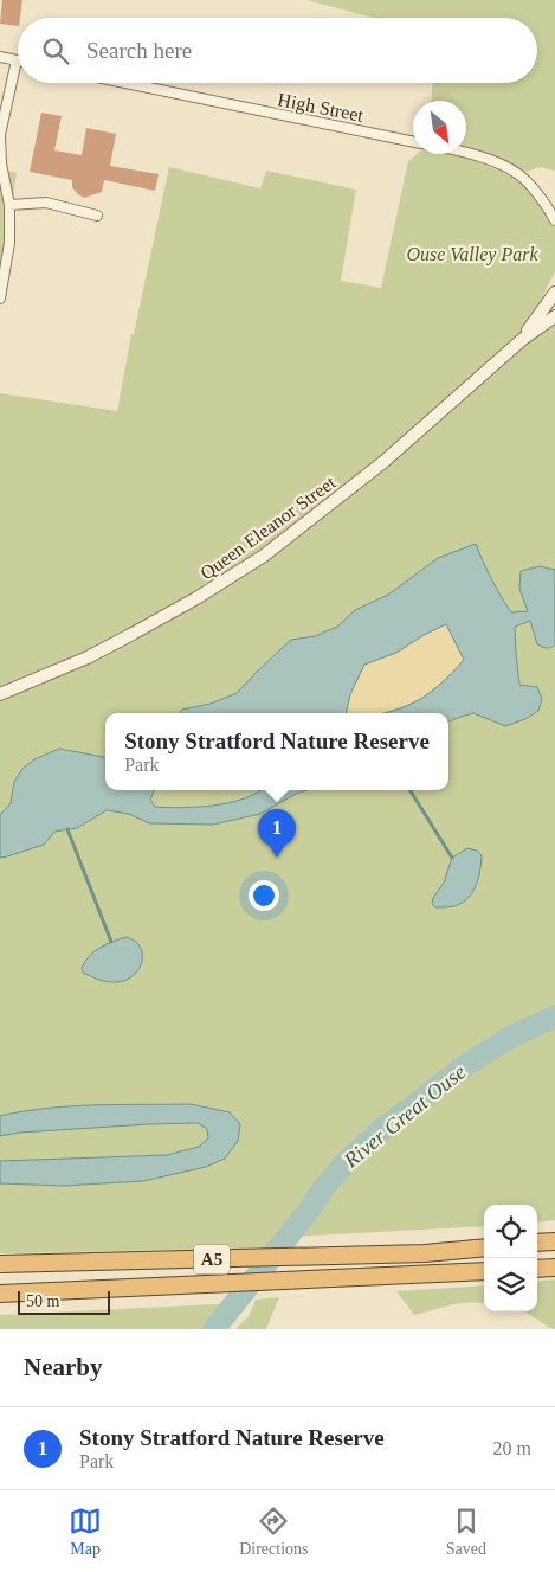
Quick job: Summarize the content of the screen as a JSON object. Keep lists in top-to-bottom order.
{
  "streets": {
    "highway": ["A5"],
    "street": ["High Street", "Queen Eleanor Street"]
  },
  "water": ["River Great Ouse"],
  "parks": ["Ouse Valley Park"],
  "scale_bar": "50 m",
  "north": "bottom right",
  "page": {
    "search": "Search here",
    "popup": ["Stony Stratford Nature Reserve", "Park"],
    "pins": "1",
    "scale": "50 m",
    "heading": "Nearby",
    "list": [
      {
        "mark": "1",
        "name": "Stony Stratford Nature Reserve",
        "note": "Park",
        "value": "20 m"
      }
    ],
    "nav": ["Map", "Directions", "Saved"]
  }
}
